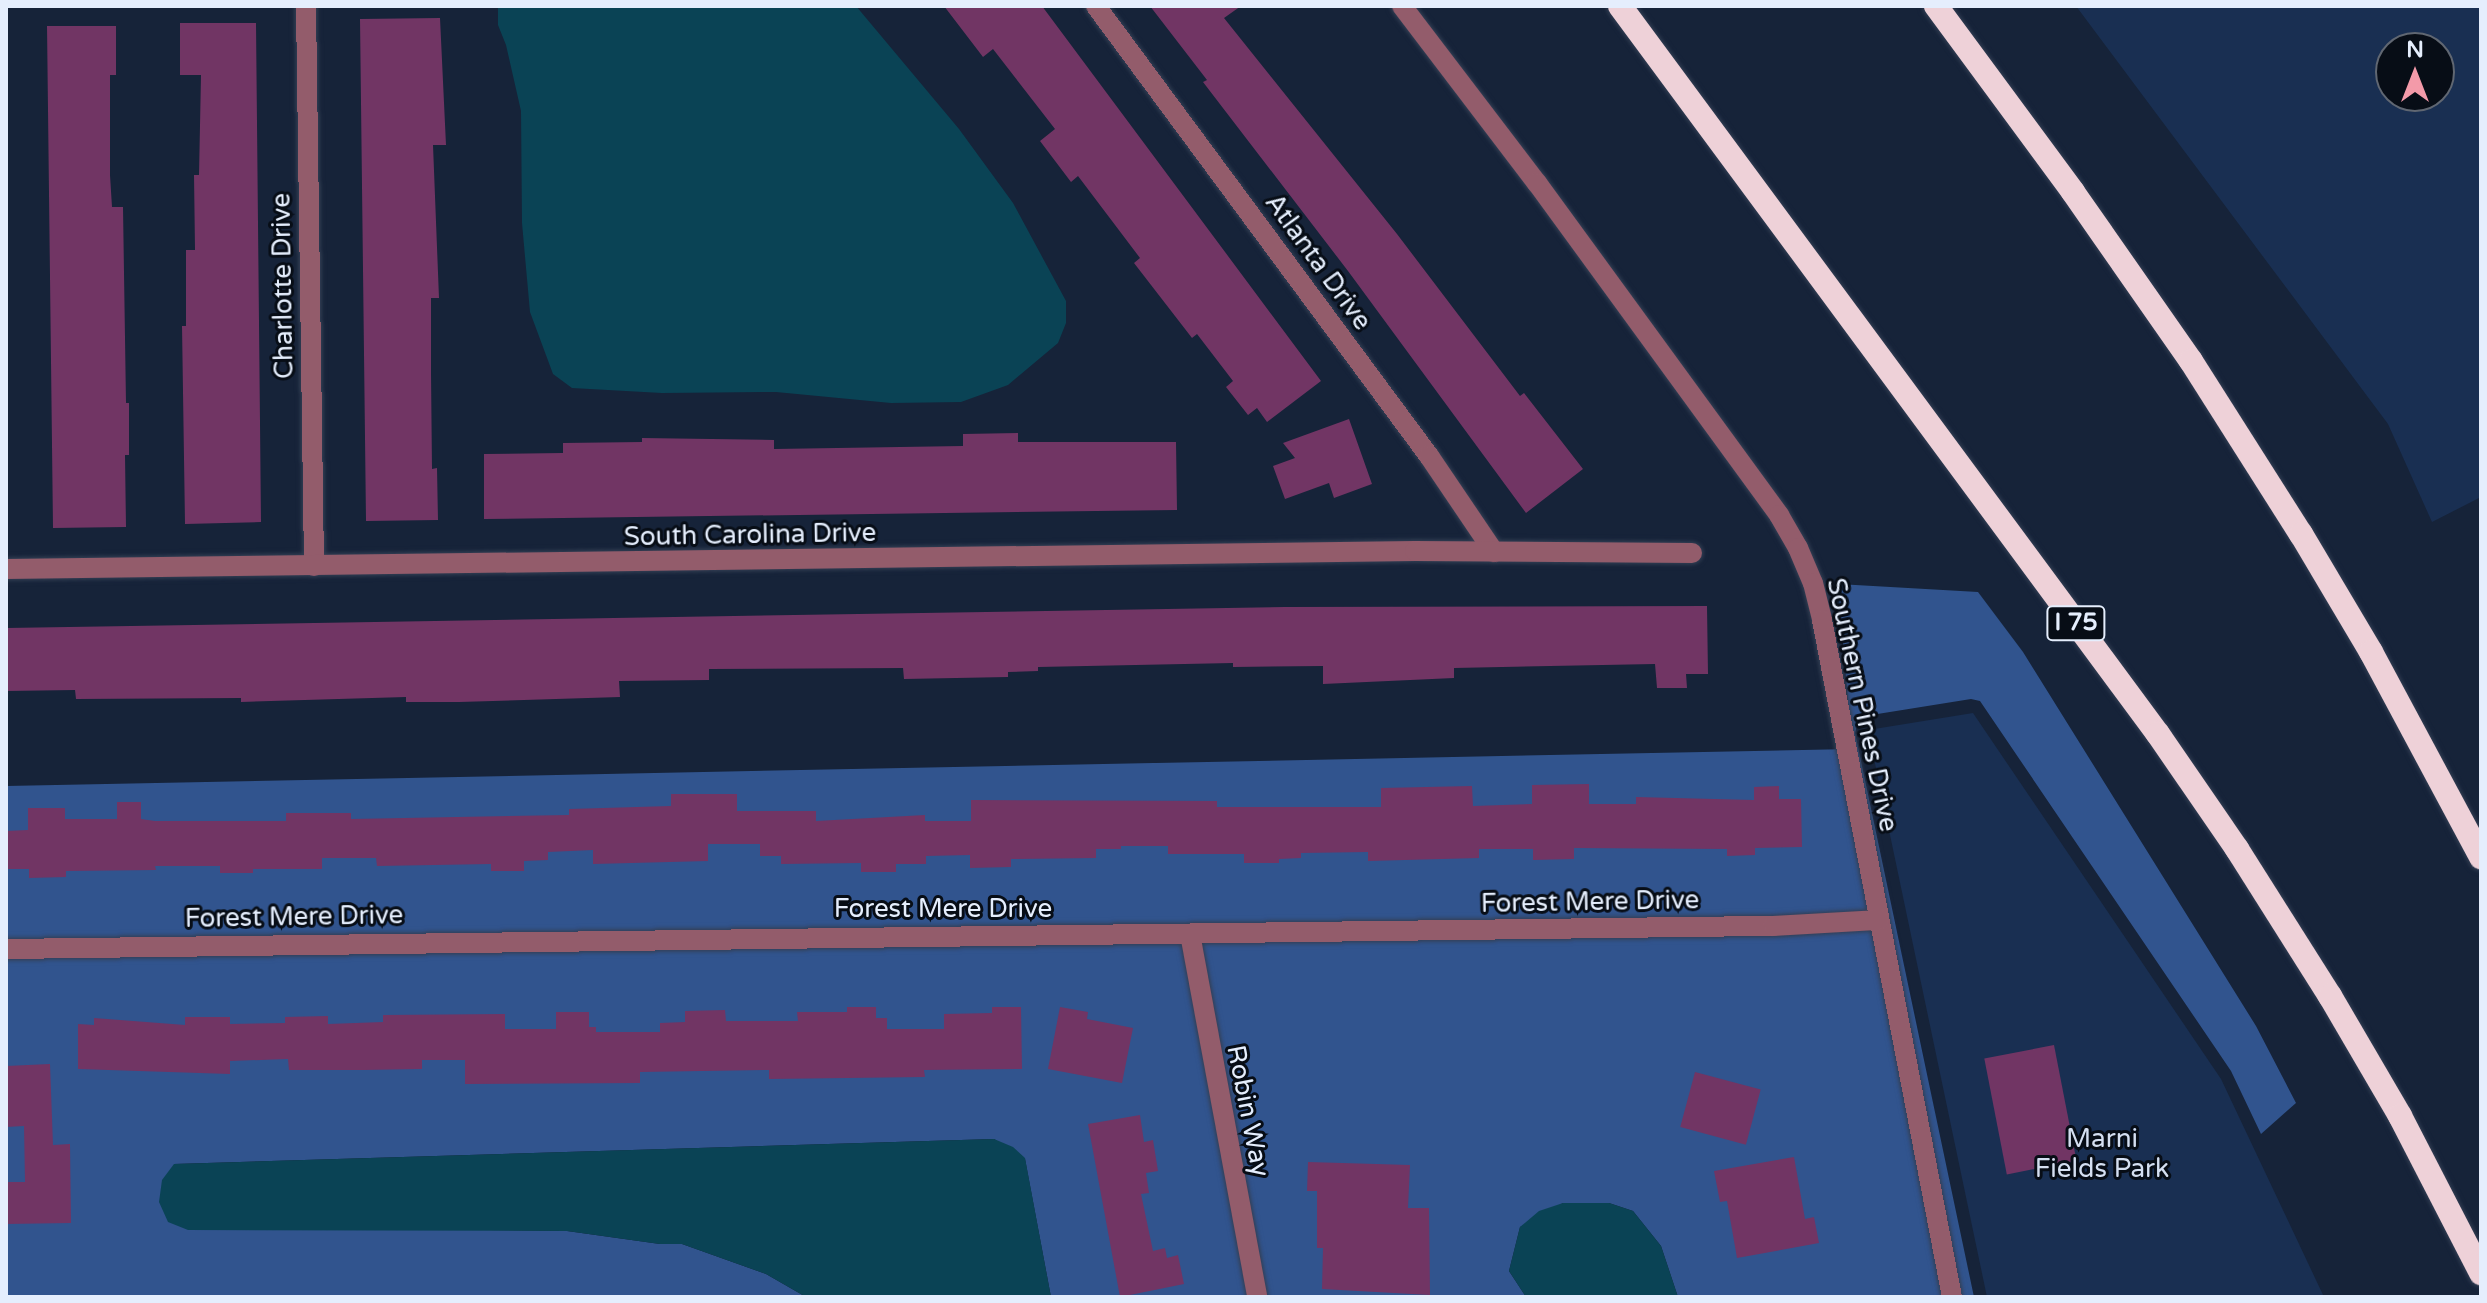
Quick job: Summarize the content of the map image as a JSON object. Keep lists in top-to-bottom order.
{
  "streets": {
    "highway": ["I 75"],
    "street": [
      "Atlanta Drive",
      "Charlotte Drive",
      "South Carolina Drive",
      "Southern Pines Drive",
      "Forest Mere Drive",
      "Robin Way"
    ]
  },
  "crossings": [
    ["Atlanta Drive", "South Carolina Drive"],
    ["Charlotte Drive", "South Carolina Drive"],
    ["Southern Pines Drive", "Forest Mere Drive"],
    ["Forest Mere Drive", "Robin Way"]
  ],
  "parks": ["Marni Fields Park"],
  "north": "top"
}
